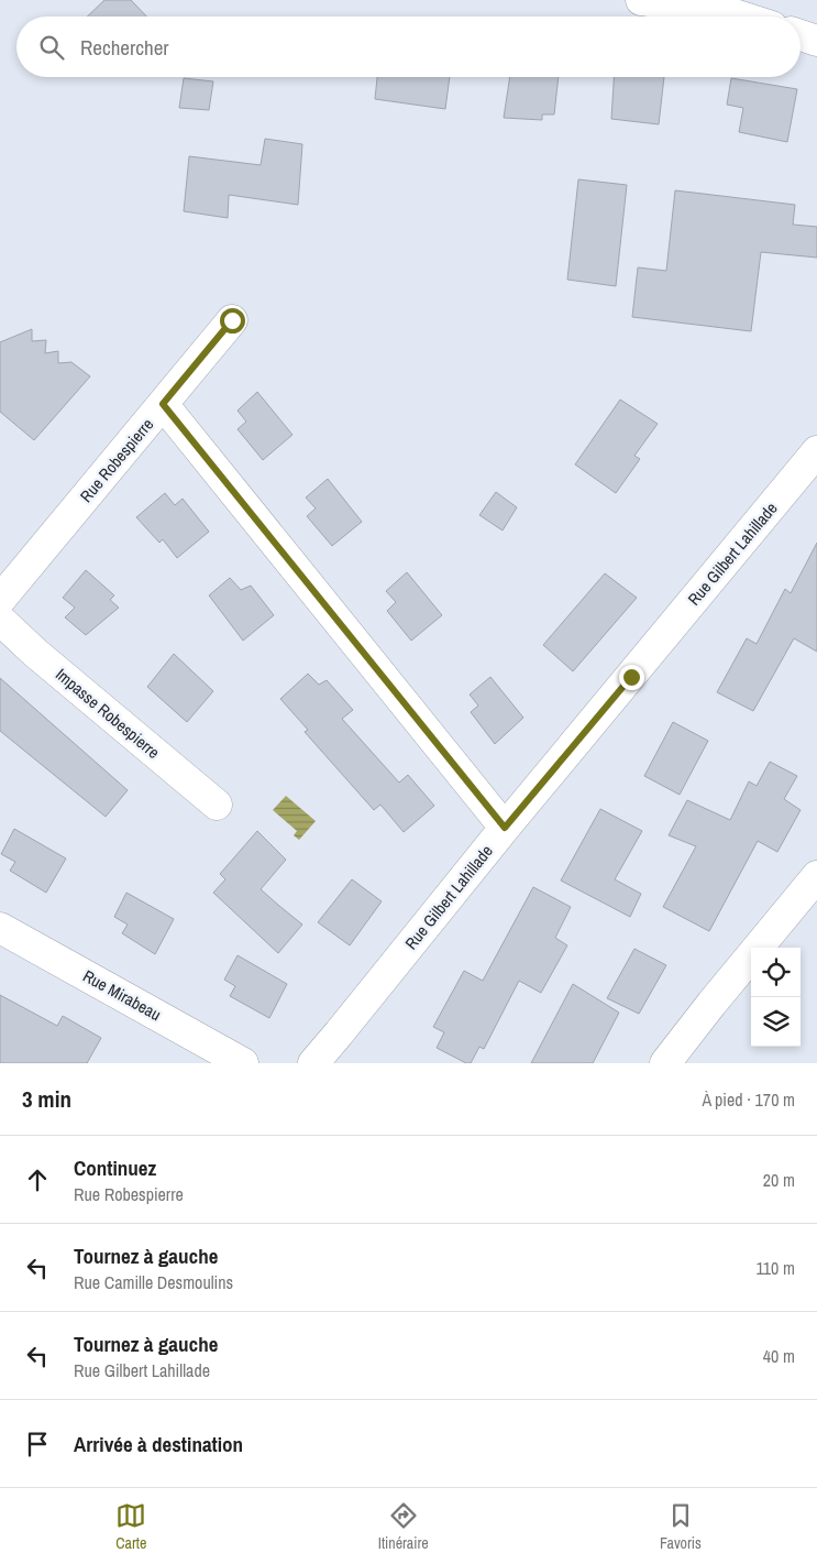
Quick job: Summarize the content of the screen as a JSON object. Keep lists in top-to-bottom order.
{
  "streets": {
    "street": [
      "Rue Robespierre",
      "Rue Gilbert Lahillade",
      "Impasse Robespierre",
      "Rue Mirabeau"
    ]
  },
  "page": {
    "search": "Rechercher",
    "heading": ["3 min", "À pied · 170 m"],
    "list": [
      ["Continuez", "Rue Robespierre", "20 m"],
      ["Tournez à gauche", "Rue Camille Desmoulins", "110 m"],
      ["Tournez à gauche", "Rue Gilbert Lahillade", "40 m"],
      "Arrivée à destination"
    ],
    "nav": ["Carte", "Itinéraire", "Favoris"]
  }
}
